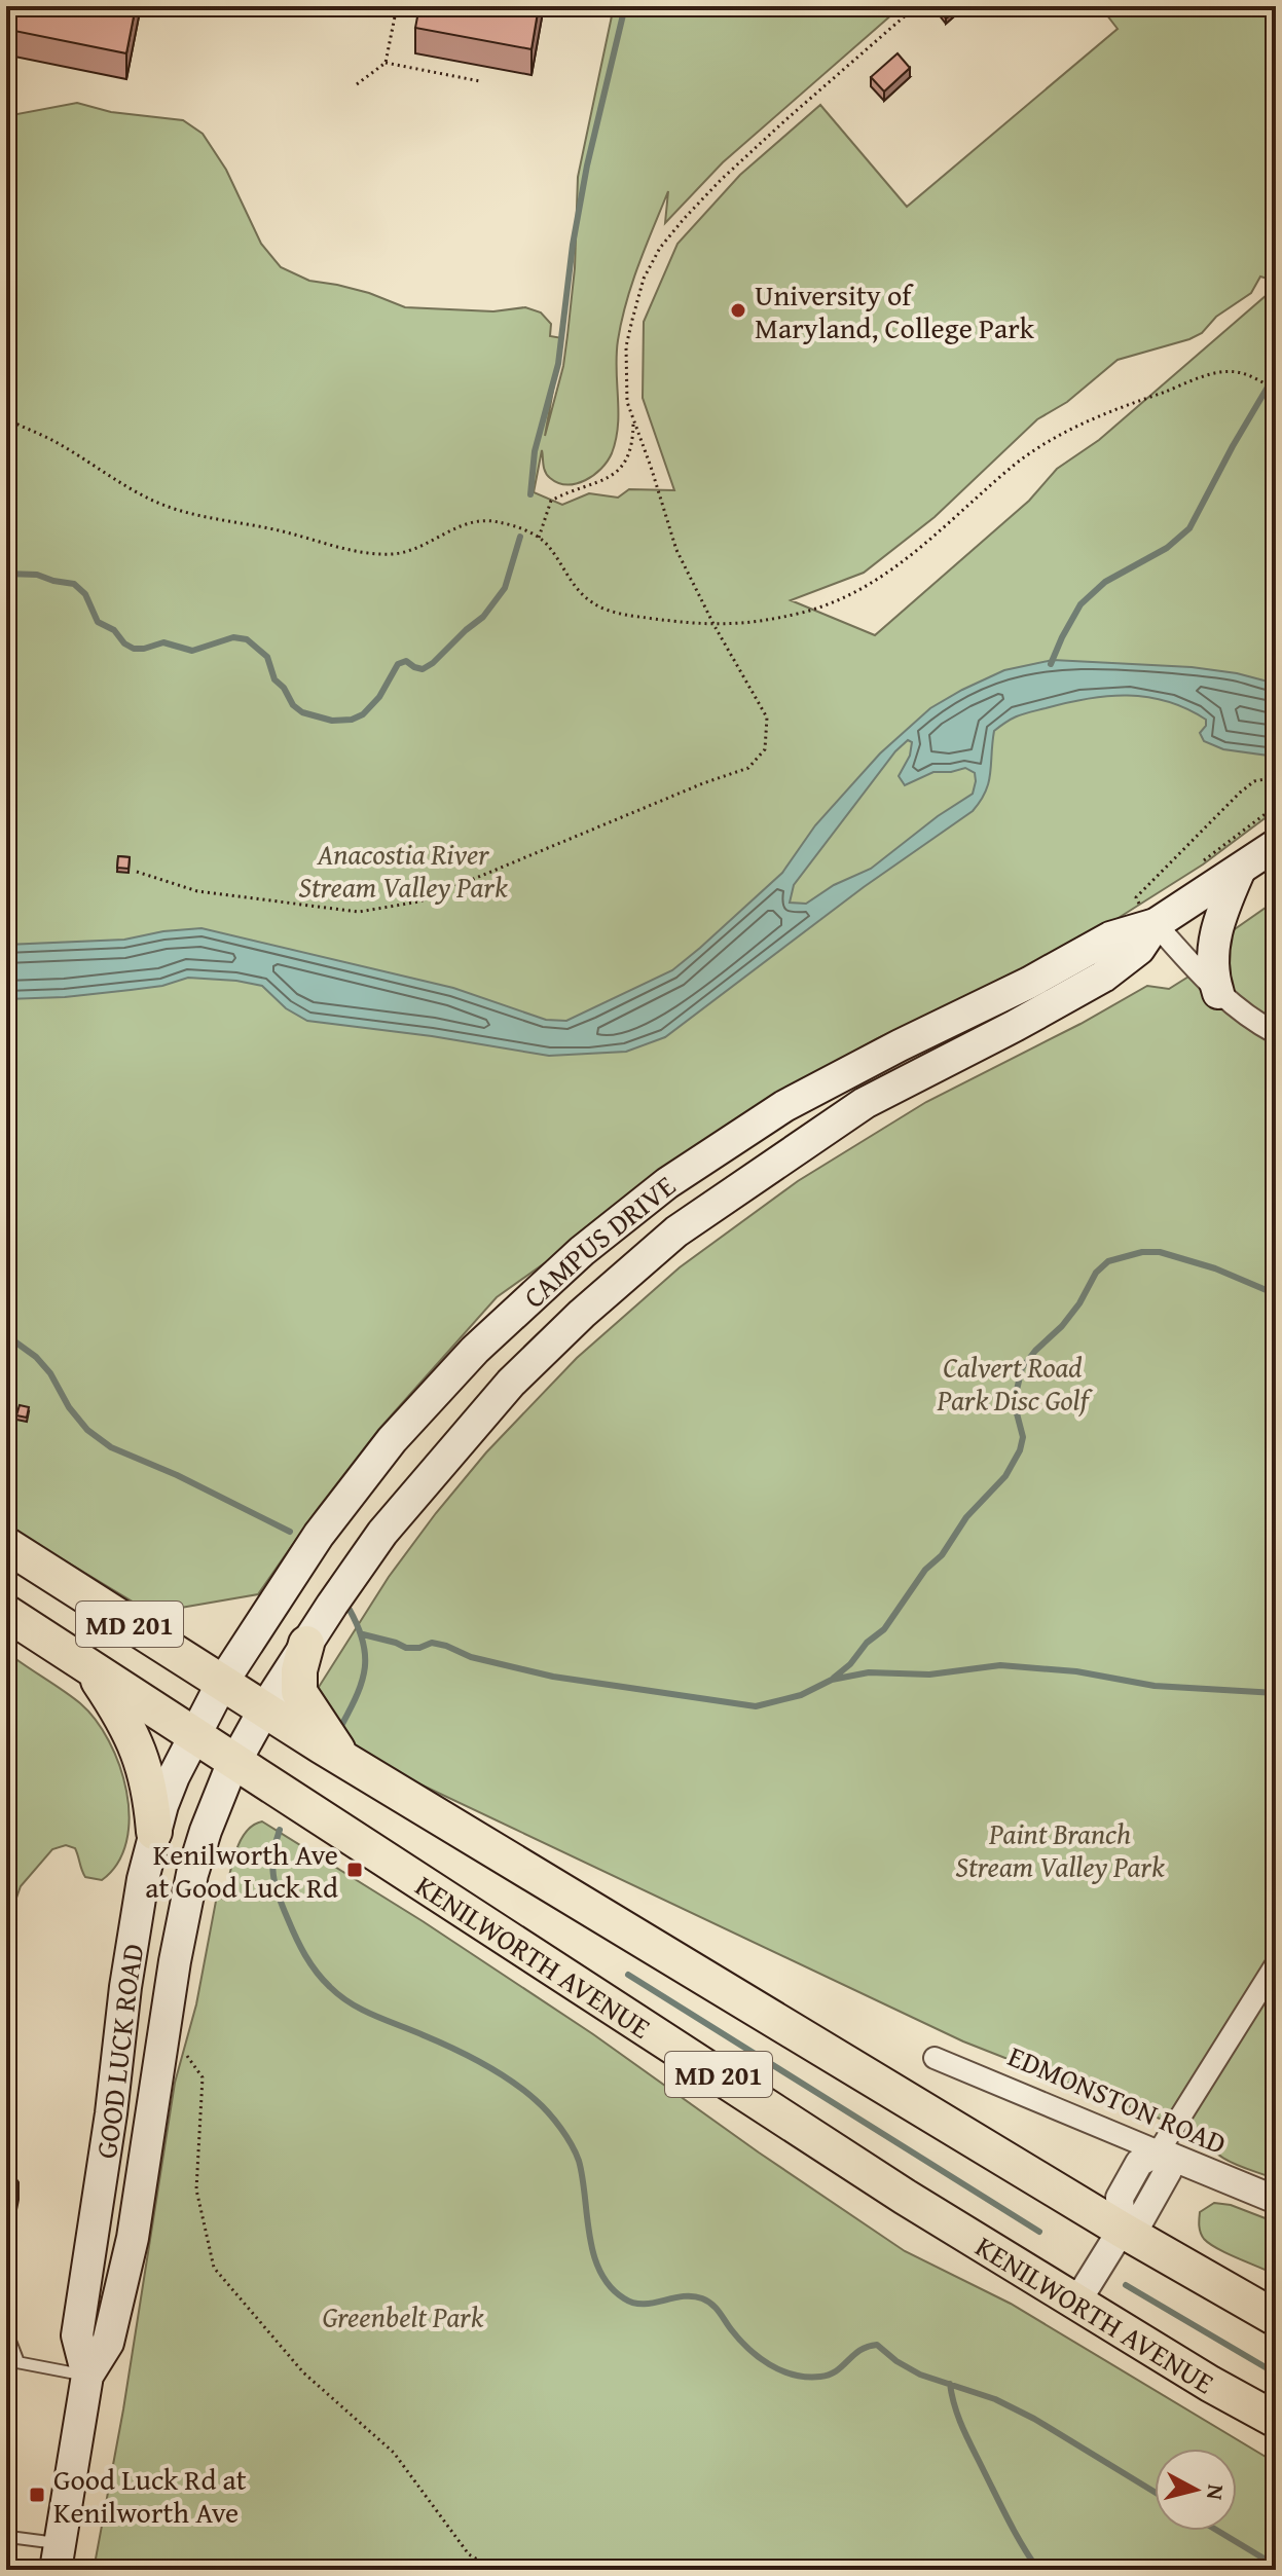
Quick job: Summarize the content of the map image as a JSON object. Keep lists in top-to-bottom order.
{
  "streets": {
    "main road": [
      "CAMPUS DRIVE",
      "MD 201",
      "KENILWORTH AVENUE",
      "GOOD LUCK ROAD"
    ],
    "street": ["EDMONSTON ROAD"]
  },
  "crossings": [
    ["CAMPUS DRIVE", "MD 201"],
    ["CAMPUS DRIVE", "KENILWORTH AVENUE"],
    ["CAMPUS DRIVE", "GOOD LUCK ROAD"],
    ["KENILWORTH AVENUE", "GOOD LUCK ROAD"]
  ],
  "parks": [
    "Anacostia River Stream Valley Park",
    "Calvert Road Park Disc Golf",
    "Paint Branch Stream Valley Park",
    "Greenbelt Park"
  ],
  "places": {
    "other": ["University of Maryland, College Park"],
    "transit": ["Kenilworth Ave at Good Luck Rd", "Good Luck Rd at Kenilworth Ave"]
  },
  "north": "right"
}
